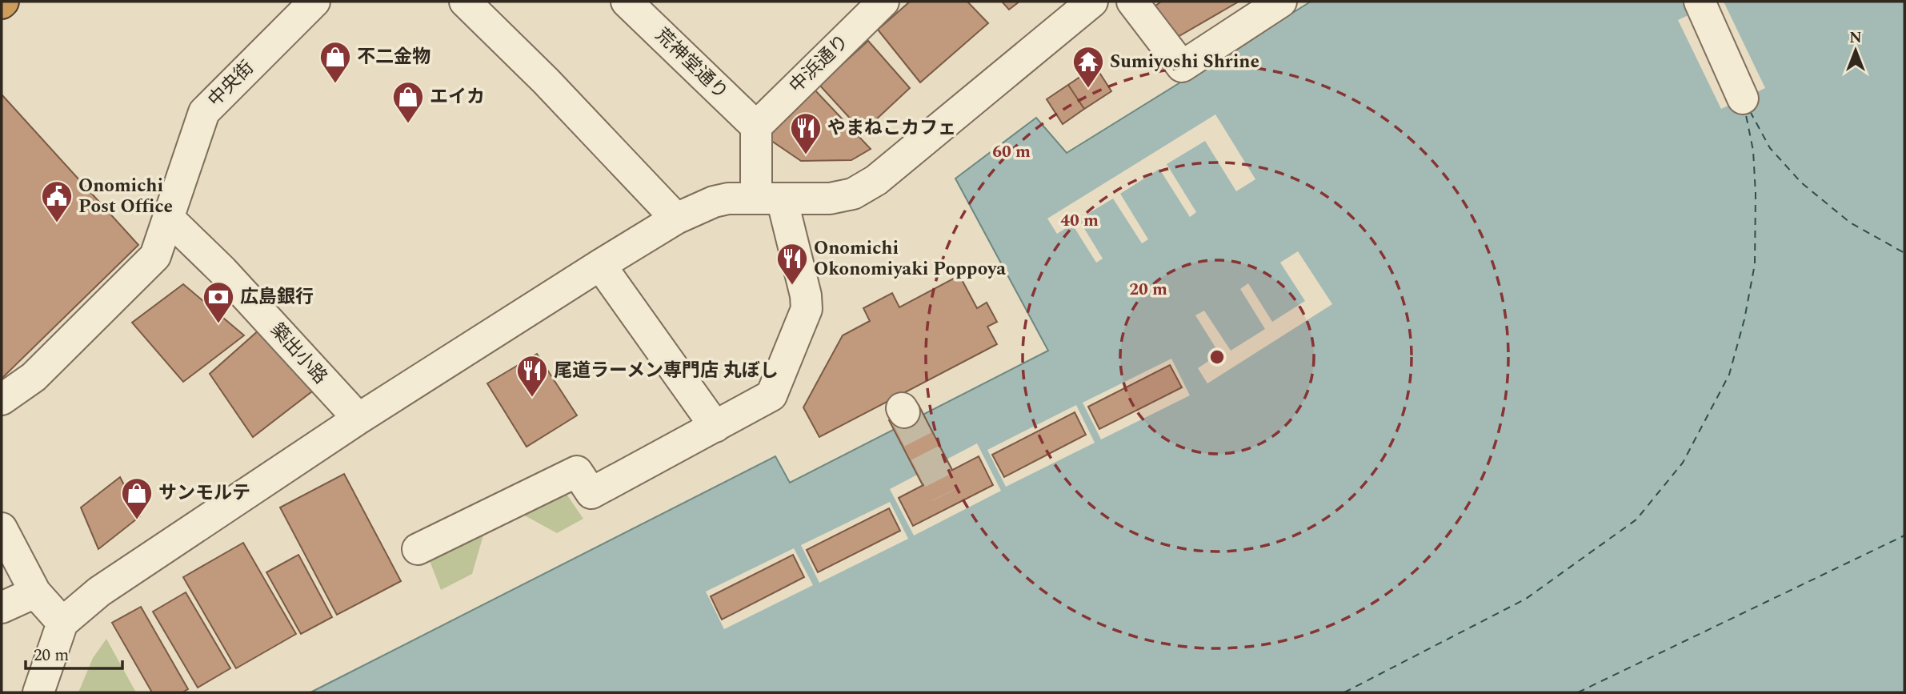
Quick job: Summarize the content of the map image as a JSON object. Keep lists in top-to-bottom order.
{
  "streets": {
    "street": [
      "荒神堂通り",
      "中浜通り",
      "中央街",
      "築出小路"
    ]
  },
  "crossings": [
    ["荒神堂通り", "中浜通り"],
    ["中央街", "築出小路"]
  ],
  "places": {
    "shop": ["不二金物", "エイカ", "サンモルテ"],
    "temple": ["Sumiyoshi Shrine"],
    "restaurant": ["やまねこカフェ", "Onomichi Okonomiyaki Poppoya", "尾道ラーメン専門店 丸ぼし"],
    "public building": ["Onomichi Post Office"],
    "bank": ["広島銀行"]
  },
  "scale_bar": "20 m",
  "north": "top",
  "rings": ["60 m", "40 m", "20 m"]
}
